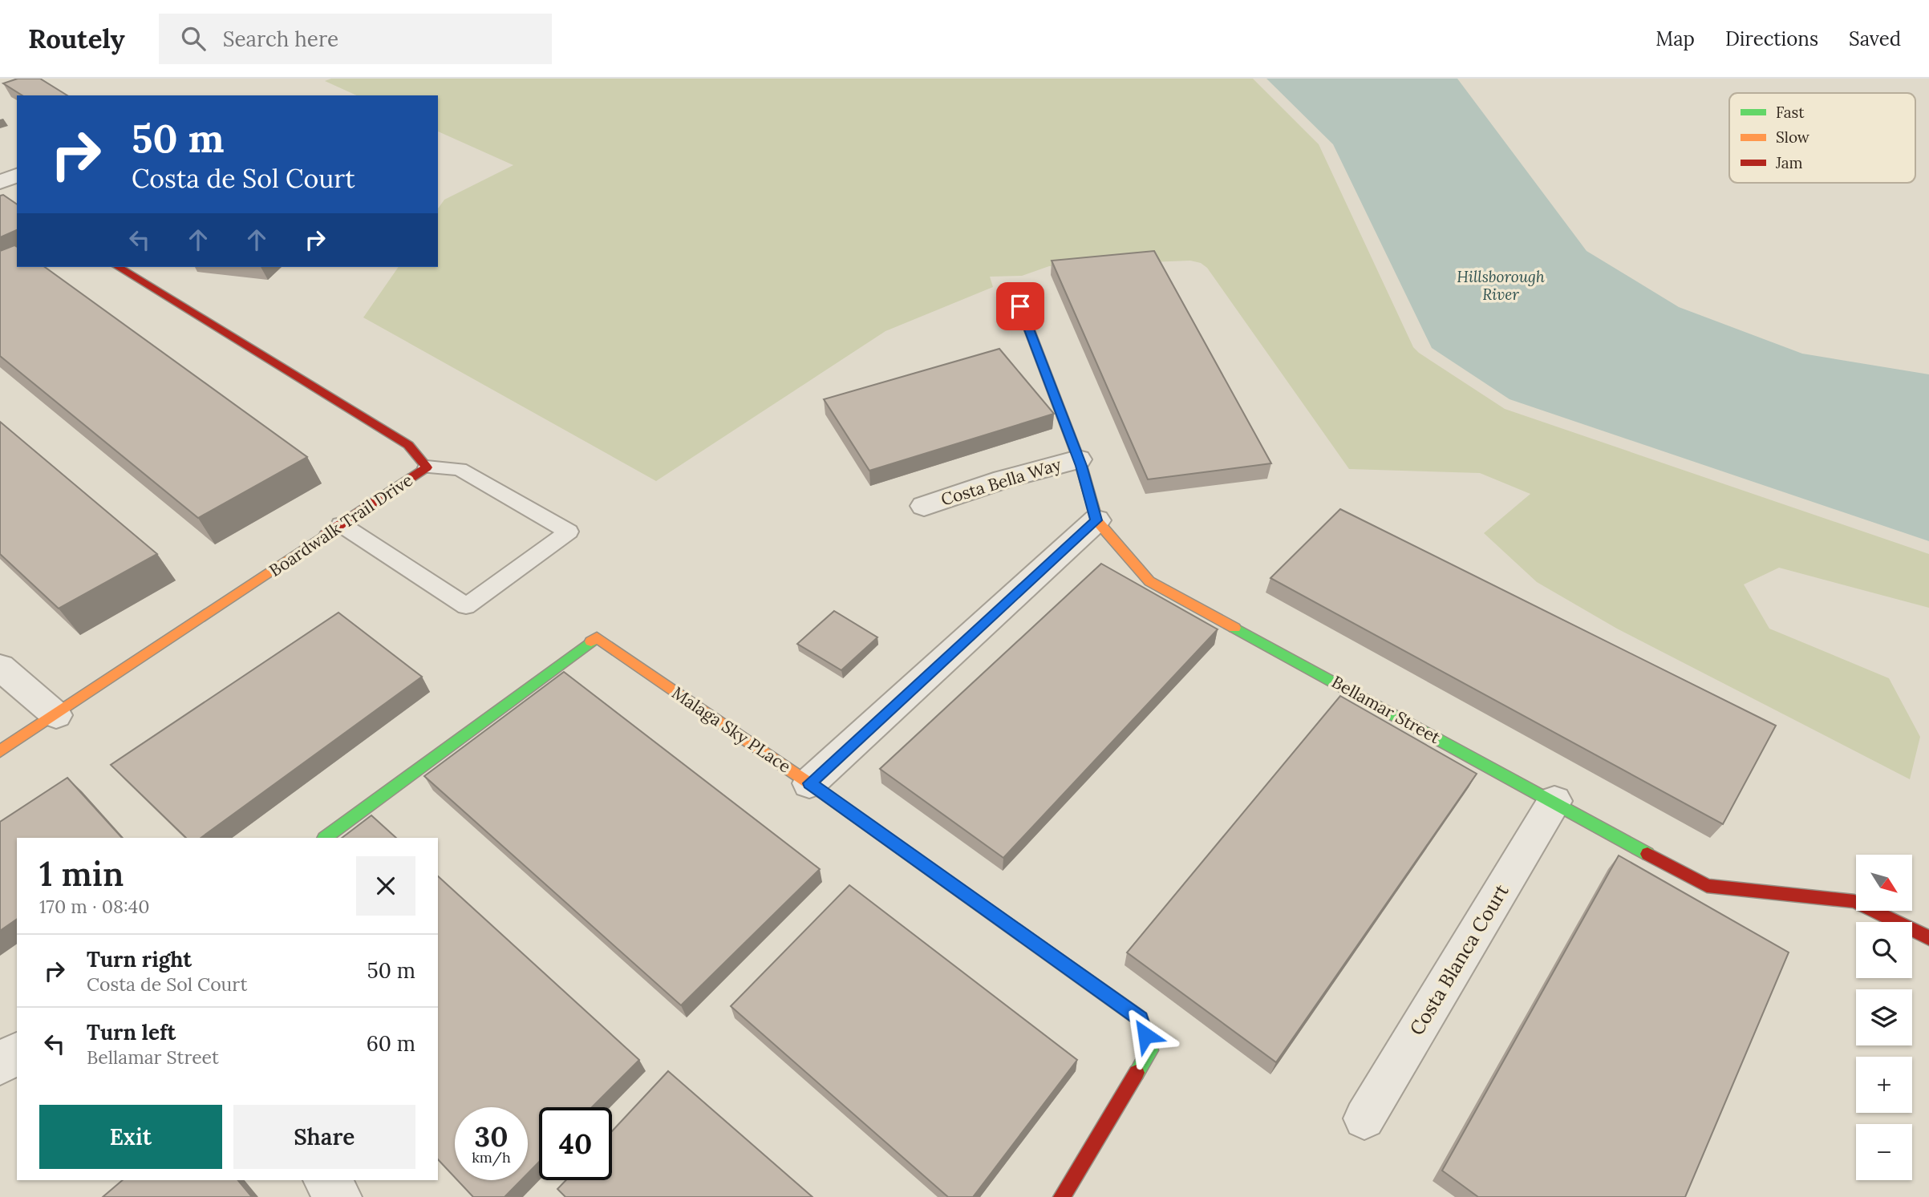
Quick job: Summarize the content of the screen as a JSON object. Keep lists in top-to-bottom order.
{
  "streets": {
    "street": [
      "Costa Bella Way",
      "Boardwalk Trail Drive",
      "Bellamar Street",
      "Malaga Sky PLace",
      "Costa Blanca Court"
    ]
  },
  "crossings": [
    ["Costa Bella Way", "Bellamar Street"],
    ["Bellamar Street", "Costa Blanca Court"]
  ],
  "water": ["Hillsborough River"],
  "legend": ["Fast", "Slow", "Jam"],
  "north": "bottom right",
  "page": {
    "header": "Routely",
    "search": "Search here",
    "nav": ["Map", "Directions", "Saved"],
    "turn": ["50 m", "Costa de Sol Court"],
    "heading": ["1 min", "170 m · 08:40"],
    "map_buttons": ["+", "−"],
    "list": [
      {
        "name": "Turn right",
        "note": "Costa de Sol Court",
        "value": "50 m"
      },
      {
        "name": "Turn left",
        "note": "Bellamar Street",
        "value": "60 m"
      }
    ],
    "buttons": ["Exit", "Share"],
    "speed": "30 km/h",
    "limit": "40"
  }
}
